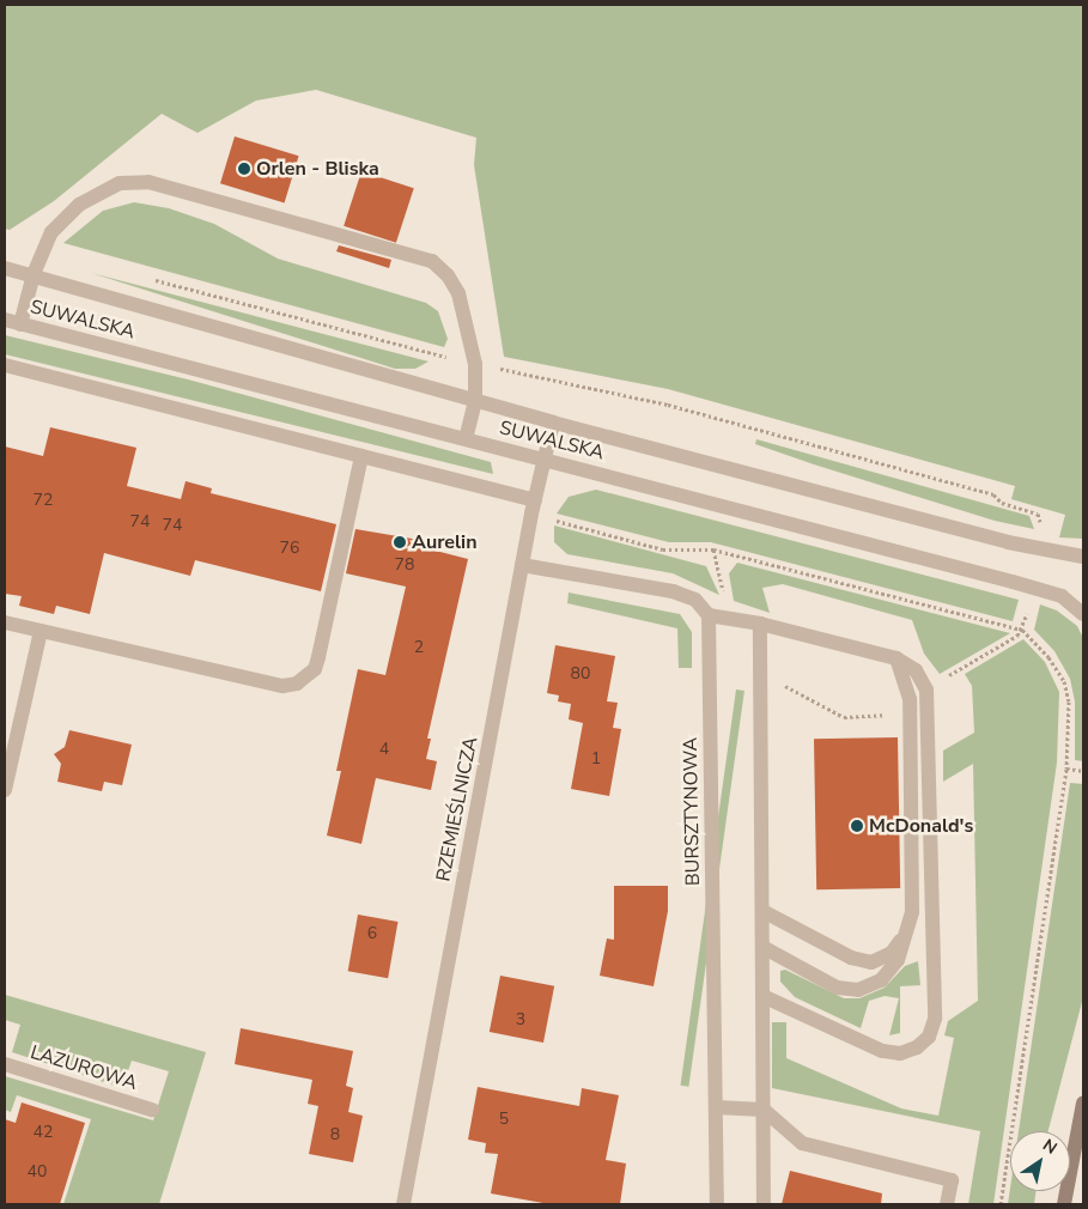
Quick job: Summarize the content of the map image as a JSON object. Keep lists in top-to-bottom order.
{
  "streets": {
    "street": [
      "SUWALSKA",
      "RZEMIEŚLNICZA",
      "BURSZTYNOWA",
      "LAZUROWA"
    ]
  },
  "crossings": [
    ["SUWALSKA", "RZEMIEŚLNICZA"]
  ],
  "places": ["Orlen - Bliska", "Aurelin", "McDonald's"],
  "house_numbers": [
    "72",
    "74",
    "74",
    "76",
    "78",
    "2",
    "80",
    "4",
    "1",
    "6",
    "3",
    "5",
    "42",
    "8",
    "40"
  ],
  "north": "top right"
}
